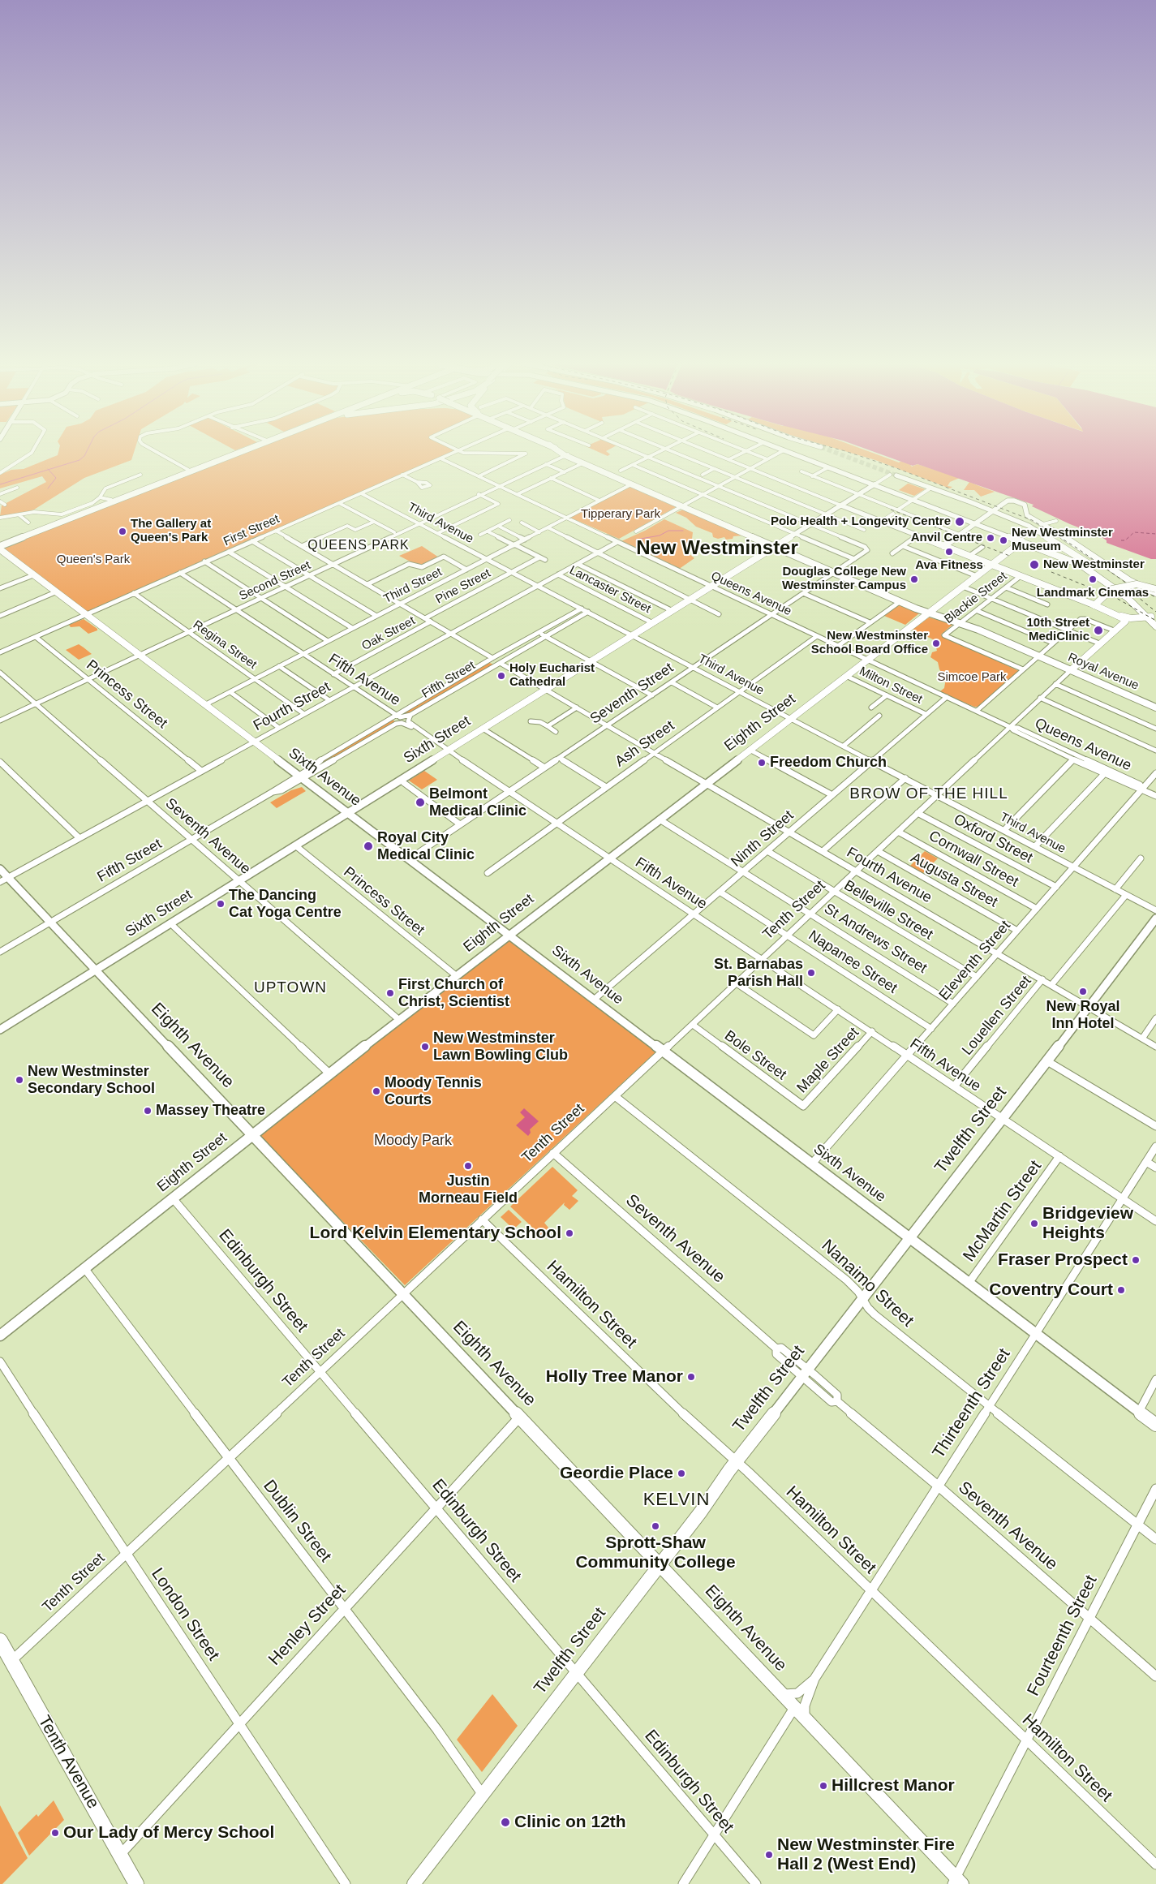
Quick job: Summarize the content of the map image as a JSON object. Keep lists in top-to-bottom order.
{
  "streets": {
    "main road": ["Royal Avenue", "Tenth Avenue"],
    "street": [
      "Third Avenue",
      "First Street",
      "Second Street",
      "Third Street",
      "Pine Street",
      "Lancaster Street",
      "Queens Avenue",
      "Blackie Street",
      "Oak Street",
      "Regina Street",
      "Fifth Avenue",
      "Fifth Street",
      "Milton Street",
      "Seventh Street",
      "Princess Street",
      "Fourth Street",
      "Eighth Street",
      "Sixth Street",
      "Ash Street",
      "Sixth Avenue",
      "Seventh Avenue",
      "Ninth Street",
      "Oxford Street",
      "Cornwall Street",
      "Fourth Avenue",
      "Augusta Street",
      "Tenth Street",
      "Belleville Street",
      "St Andrews Street",
      "Eleventh Street",
      "Napanee Street",
      "Louellen Street",
      "Eighth Avenue",
      "Bole Street",
      "Maple Street",
      "Twelfth Street",
      "McMartin Street",
      "Edinburgh Street",
      "Nanaimo Street",
      "Hamilton Street",
      "Thirteenth Street",
      "Dublin Street",
      "London Street",
      "Henley Street",
      "Fourteenth Street"
    ]
  },
  "crossings": [
    ["Third Avenue", "First Street"],
    ["Third Avenue", "Second Street"],
    ["Third Avenue", "Third Street"],
    ["Third Avenue", "Pine Street"],
    ["Third Avenue", "Fifth Street"],
    ["Third Avenue", "Seventh Street"],
    ["Third Avenue", "Fourth Street"],
    ["Third Avenue", "Eighth Street"],
    ["Third Avenue", "Sixth Street"],
    ["Third Avenue", "Ash Street"],
    ["Third Avenue", "Ninth Street"],
    ["Third Avenue", "Tenth Street"],
    ["Third Avenue", "Eleventh Street"],
    ["Third Avenue", "Louellen Street"],
    ["First Street", "Queens Avenue"],
    ["First Street", "Regina Street"],
    ["First Street", "Fifth Avenue"],
    ["First Street", "Princess Street"],
    ["First Street", "Sixth Avenue"],
    ["Second Street", "Queens Avenue"],
    ["Second Street", "Regina Street"],
    ["Second Street", "Royal Avenue"],
    ["Second Street", "Fifth Avenue"],
    ["Second Street", "Princess Street"],
    ["Second Street", "Sixth Avenue"],
    ["Second Street", "Seventh Avenue"],
    ["Third Street", "Queens Avenue"],
    ["Third Street", "Regina Street"],
    ["Third Street", "Royal Avenue"],
    ["Third Street", "Fifth Avenue"],
    ["Third Street", "Sixth Avenue"],
    ["Lancaster Street", "Fourth Street"],
    ["Lancaster Street", "Sixth Street"],
    ["Queens Avenue", "Seventh Street"],
    ["Queens Avenue", "Fourth Street"],
    ["Queens Avenue", "Eighth Street"],
    ["Queens Avenue", "Sixth Street"],
    ["Queens Avenue", "Ash Street"],
    ["Queens Avenue", "Ninth Street"],
    ["Queens Avenue", "Tenth Street"],
    ["Queens Avenue", "Eleventh Street"],
    ["Blackie Street", "Royal Avenue"],
    ["Oak Street", "Fifth Avenue"],
    ["Regina Street", "Fourth Street"],
    ["Royal Avenue", "Seventh Street"],
    ["Royal Avenue", "Eighth Street"],
    ["Royal Avenue", "Sixth Street"],
    ["Royal Avenue", "Tenth Street"],
    ["Fifth Avenue", "Fifth Street"],
    ["Fifth Avenue", "Seventh Street"],
    ["Fifth Avenue", "Fourth Street"],
    ["Fifth Avenue", "Eighth Street"],
    ["Fifth Avenue", "Sixth Street"],
    ["Fifth Avenue", "Ash Street"],
    ["Fifth Avenue", "Ninth Street"],
    ["Fifth Avenue", "Tenth Street"],
    ["Fifth Avenue", "Eleventh Street"],
    ["Fifth Avenue", "Louellen Street"],
    ["Fifth Avenue", "Maple Street"],
    ["Fifth Avenue", "Twelfth Street"],
    ["Fifth Avenue", "McMartin Street"],
    ["Fifth Avenue", "Thirteenth Street"],
    ["Fifth Street", "Sixth Avenue"],
    ["Fifth Street", "Seventh Avenue"],
    ["Fifth Street", "Fourth Avenue"],
    ["Fifth Street", "Eighth Avenue"],
    ["Milton Street", "Eighth Street"],
    ["Milton Street", "Ninth Street"],
    ["Seventh Street", "Sixth Street"],
    ["Seventh Street", "Sixth Avenue"],
    ["Seventh Street", "Fourth Avenue"],
    ["Princess Street", "Fourth Street"],
    ["Princess Street", "Eighth Street"],
    ["Princess Street", "Sixth Street"],
    ["Fourth Street", "Sixth Avenue"],
    ["Fourth Street", "Seventh Avenue"],
    ["Fourth Street", "Eighth Avenue"],
    ["Eighth Street", "Sixth Avenue"],
    ["Eighth Street", "Seventh Avenue"],
    ["Eighth Street", "Fourth Avenue"],
    ["Eighth Street", "St Andrews Street"],
    ["Eighth Street", "Eighth Avenue"],
    ["Eighth Street", "Edinburgh Street"],
    ["Eighth Street", "Dublin Street"],
    ["Sixth Street", "Sixth Avenue"],
    ["Sixth Street", "Seventh Avenue"],
    ["Sixth Street", "Fourth Avenue"],
    ["Sixth Street", "Eighth Avenue"],
    ["Ash Street", "Fourth Avenue"],
    ["Sixth Avenue", "Ninth Street"],
    ["Sixth Avenue", "Tenth Street"],
    ["Sixth Avenue", "Eleventh Street"],
    ["Sixth Avenue", "Twelfth Street"],
    ["Sixth Avenue", "McMartin Street"],
    ["Sixth Avenue", "Thirteenth Street"],
    ["Seventh Avenue", "Tenth Street"],
    ["Seventh Avenue", "Twelfth Street"],
    ["Seventh Avenue", "Thirteenth Street"],
    ["Seventh Avenue", "Fourteenth Street"],
    ["Ninth Street", "Fourth Avenue"],
    ["Ninth Street", "Belleville Street"],
    ["Ninth Street", "St Andrews Street"],
    ["Ninth Street", "Napanee Street"],
    ["Oxford Street", "Tenth Street"],
    ["Oxford Street", "Eleventh Street"],
    ["Cornwall Street", "Tenth Street"],
    ["Cornwall Street", "Eleventh Street"],
    ["Fourth Avenue", "Tenth Street"],
    ["Fourth Avenue", "Eleventh Street"],
    ["Fourth Avenue", "Louellen Street"],
    ["Fourth Avenue", "Twelfth Street"],
    ["Augusta Street", "Tenth Street"],
    ["Augusta Street", "Eleventh Street"],
    ["Tenth Street", "Belleville Street"],
    ["Tenth Street", "St Andrews Street"],
    ["Tenth Street", "Napanee Street"],
    ["Tenth Street", "Eighth Avenue"],
    ["Tenth Street", "Bole Street"],
    ["Tenth Street", "Edinburgh Street"],
    ["Tenth Street", "Nanaimo Street"],
    ["Tenth Street", "Hamilton Street"],
    ["Tenth Street", "Dublin Street"],
    ["Tenth Street", "London Street"],
    ["Tenth Street", "Tenth Avenue"],
    ["Belleville Street", "Eleventh Street"],
    ["St Andrews Street", "Eleventh Street"],
    ["Eleventh Street", "Napanee Street"],
    ["Eighth Avenue", "Twelfth Street"],
    ["Eighth Avenue", "Thirteenth Street"],
    ["Eighth Avenue", "Henley Street"],
    ["Eighth Avenue", "Fourteenth Street"],
    ["Bole Street", "Maple Street"],
    ["Twelfth Street", "Edinburgh Street"],
    ["Twelfth Street", "Nanaimo Street"],
    ["Twelfth Street", "Hamilton Street"],
    ["Twelfth Street", "Dublin Street"],
    ["Edinburgh Street", "Henley Street"],
    ["Nanaimo Street", "Thirteenth Street"],
    ["Nanaimo Street", "Fourteenth Street"],
    ["Hamilton Street", "Thirteenth Street"],
    ["Hamilton Street", "Fourteenth Street"],
    ["Dublin Street", "Henley Street"],
    ["London Street", "Henley Street"],
    ["Henley Street", "Tenth Avenue"]
  ],
  "districts": [
    "QUEENS PARK",
    "New Westminster",
    "BROW OF THE HILL",
    "UPTOWN",
    "KELVIN"
  ],
  "parks": [
    "Tipperary Park",
    "Queen's Park",
    "Simcoe Park",
    "Moody Park"
  ],
  "places": [
    "Polo Health + Longevity Centre",
    "The Gallery at Queen's Park",
    "Anvil Centre",
    "New Westminster Museum",
    "Ava Fitness",
    "New Westminster",
    "Douglas College New Westminster Campus",
    "Landmark Cinemas",
    "10th Street MediClinic",
    "New Westminster School Board Office",
    "Holy Eucharist Cathedral",
    "Freedom Church",
    "Belmont Medical Clinic",
    "Royal City Medical Clinic",
    "The Dancing Cat Yoga Centre",
    "St. Barnabas Parish Hall",
    "New Royal Inn Hotel",
    "First Church of Christ, Scientist",
    "New Westminster Lawn Bowling Club",
    "New Westminster Secondary School",
    "Moody Tennis Courts",
    "Massey Theatre",
    "Justin Morneau Field",
    "Bridgeview Heights",
    "Lord Kelvin Elementary School",
    "Fraser Prospect",
    "Coventry Court",
    "Holly Tree Manor",
    "Geordie Place",
    "Sprott-Shaw Community College",
    "Hillcrest Manor",
    "Clinic on 12th",
    "Our Lady of Mercy School",
    "New Westminster Fire Hall 2 (West End)"
  ]
}
